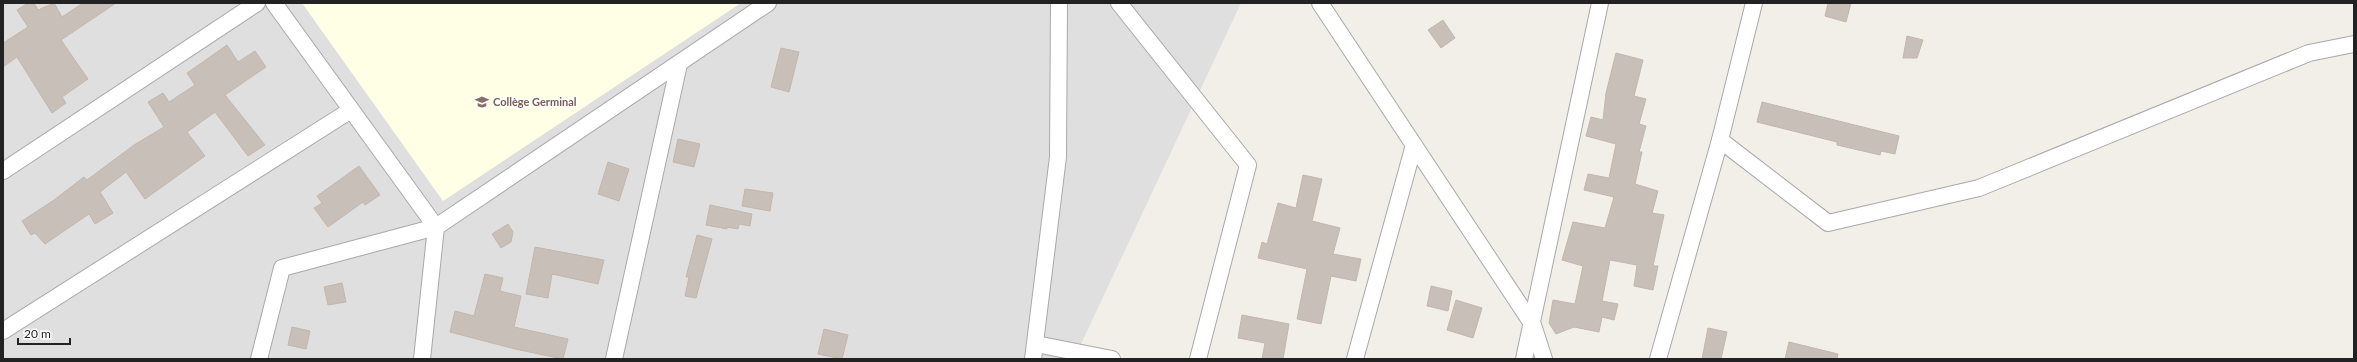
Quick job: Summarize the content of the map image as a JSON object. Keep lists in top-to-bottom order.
{
  "places": {
    "school or university": ["Collège Germinal"]
  },
  "scale_bar": "20 m"
}
